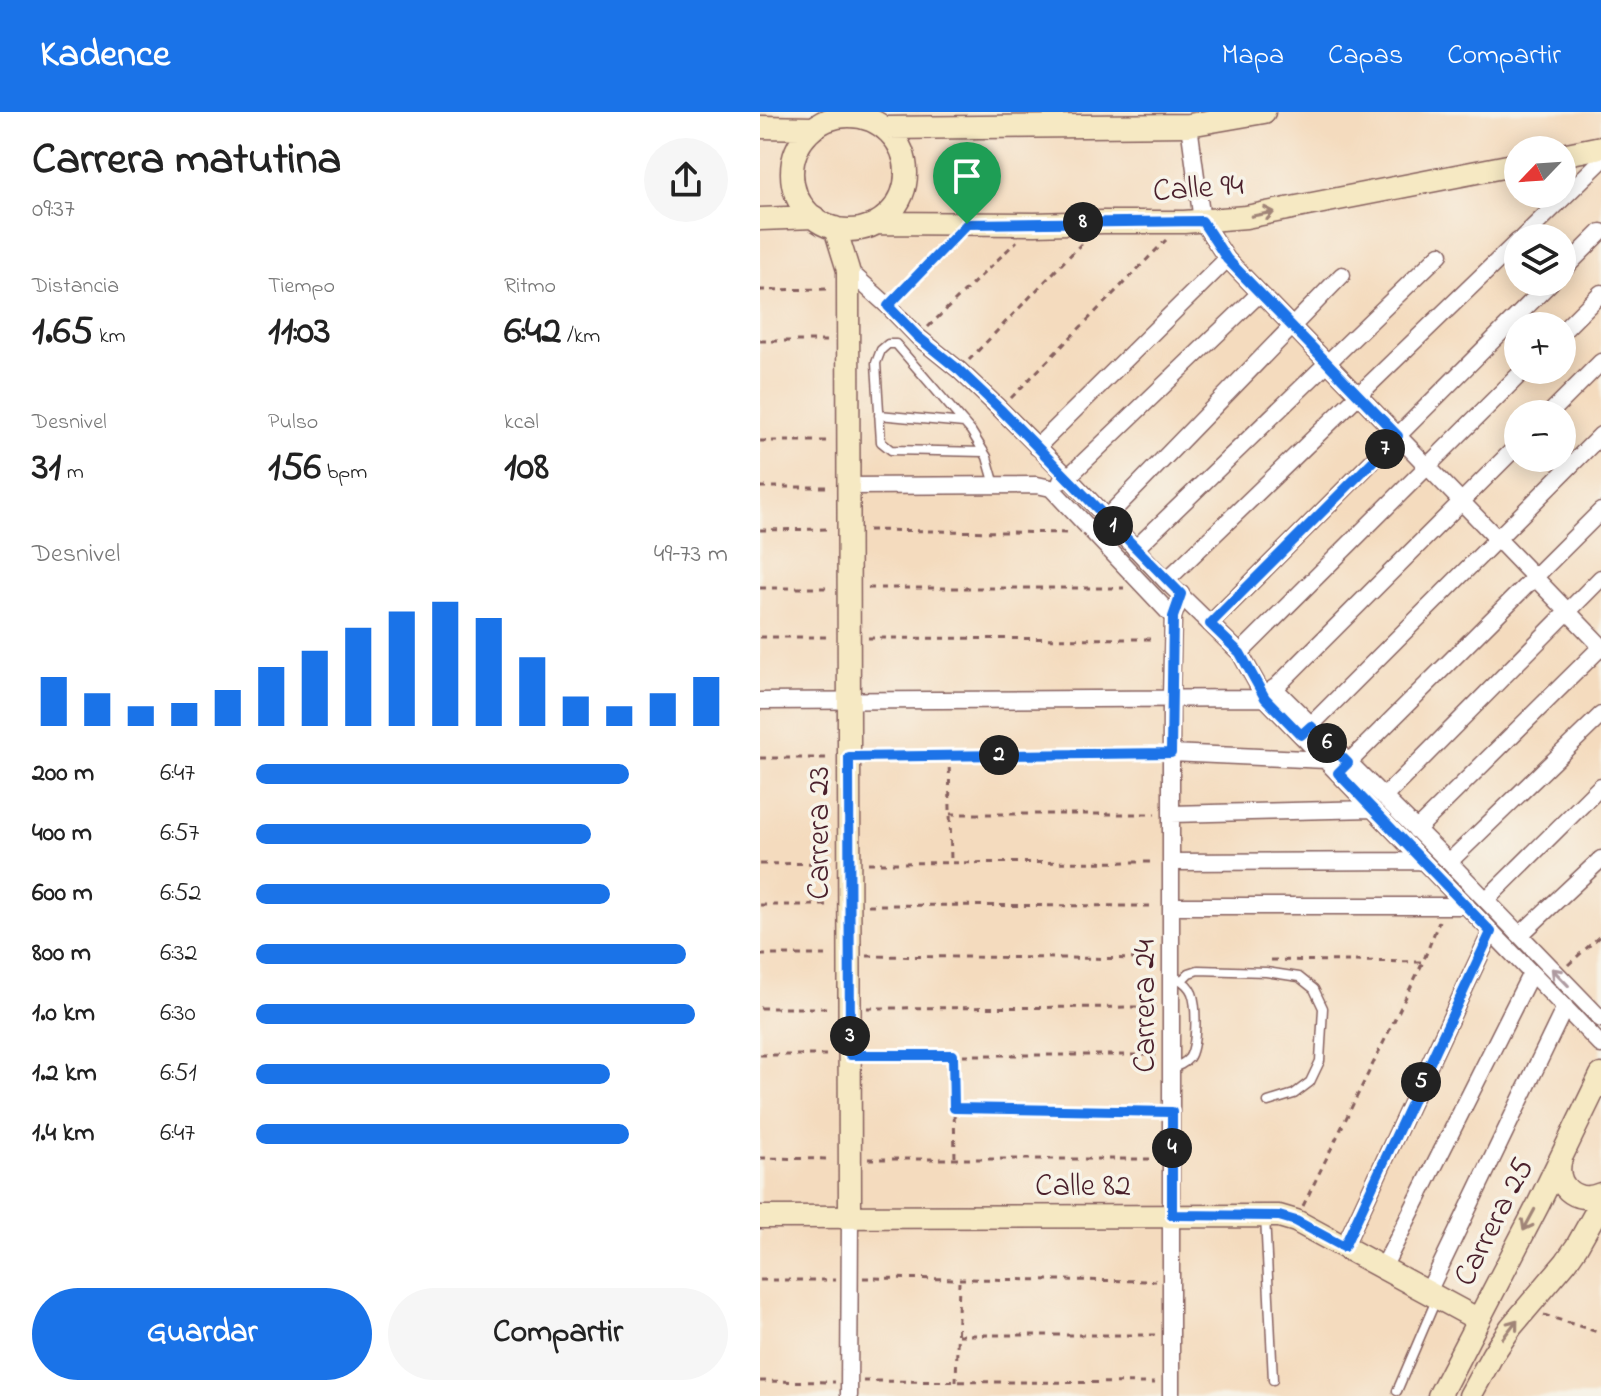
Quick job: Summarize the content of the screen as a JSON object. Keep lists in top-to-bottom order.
{
  "streets": {
    "street": [
      "Calle 94",
      "Carrera 23",
      "Carrera 24",
      "Calle 82",
      "Carrera 25"
    ]
  },
  "crossings": [
    ["Calle 94", "Carrera 23"],
    ["Carrera 23", "Calle 82"],
    ["Carrera 24", "Calle 82"],
    ["Calle 82", "Carrera 25"]
  ],
  "north": "bottom left",
  "page": {
    "header": "Kadence",
    "nav": ["Mapa", "Capas", "Compartir"],
    "heading": ["Carrera matutina", "09:37"],
    "map_buttons": ["+", "−"],
    "pins": [
      "8",
      "7",
      "1",
      "6",
      "2",
      "3",
      "5",
      "4"
    ],
    "stats": [
      ["Distancia", "1.65 km"],
      ["Tiempo", "11:03"],
      ["Ritmo", "6:42 /km"],
      ["Desnivel", "31 m"],
      ["Pulso", "156 bpm"],
      ["kcal", "108"]
    ],
    "chart": ["Desnivel", "49–73 m"],
    "list": [
      {
        "name": "200 m",
        "note": "6:47"
      },
      {
        "name": "400 m",
        "note": "6:57"
      },
      {
        "name": "600 m",
        "note": "6:52"
      },
      {
        "name": "800 m",
        "note": "6:32"
      },
      {
        "name": "1.0 km",
        "note": "6:30"
      },
      {
        "name": "1.2 km",
        "note": "6:51"
      },
      {
        "name": "1.4 km",
        "note": "6:47"
      }
    ],
    "buttons": ["Guardar", "Compartir"]
  }
}
